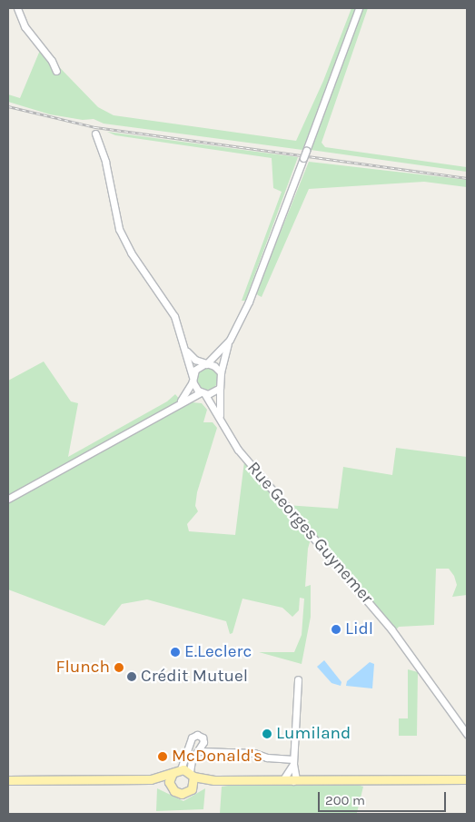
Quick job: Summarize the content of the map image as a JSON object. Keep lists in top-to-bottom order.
{
  "streets": {
    "street": ["Rue Georges Guynemer"]
  },
  "places": [
    "Lidl",
    "E.Leclerc",
    "Flunch",
    "Crédit Mutuel",
    "Lumiland",
    "McDonald's"
  ],
  "scale_bar": "200 m"
}
